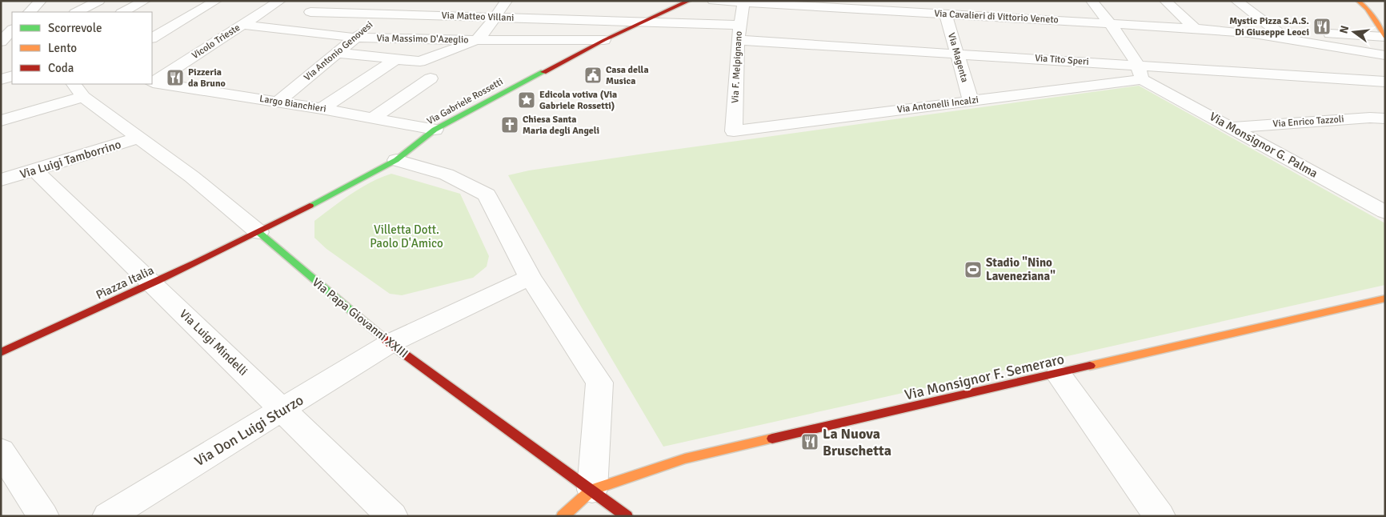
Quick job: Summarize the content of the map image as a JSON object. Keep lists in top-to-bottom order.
{
  "streets": {
    "street": [
      "Via Matteo Villani",
      "Via Cavalieri di Vittorio Veneto",
      "Via Massimo D'Azeglio",
      "Vicolo Trieste",
      "Via Antonio Genovesi",
      "Via Magenta",
      "Via Tito Speri",
      "Via F. Melpignano",
      "Via Gabriele Rossetti",
      "Largo Bianchieri",
      "Via Antonelli Incalzi",
      "Via Enrico Tazzoli",
      "Via Monsignor G. Palma",
      "Via Luigi Tamborrino",
      "Piazza Italia",
      "Via Papa Giovanni XXIII",
      "Via Luigi Mindelli",
      "Via Monsignor F. Semeraro",
      "Via Don Luigi Sturzo"
    ]
  },
  "crossings": [
    ["Via Matteo Villani", "Via Antonio Genovesi"],
    ["Via Matteo Villani", "Via F. Melpignano"],
    ["Via Matteo Villani", "Via Gabriele Rossetti"],
    ["Via Cavalieri di Vittorio Veneto", "Via Magenta"],
    ["Via Cavalieri di Vittorio Veneto", "Via F. Melpignano"],
    ["Via Massimo D'Azeglio", "Vicolo Trieste"],
    ["Via Massimo D'Azeglio", "Via Antonio Genovesi"],
    ["Via Massimo D'Azeglio", "Via Gabriele Rossetti"],
    ["Vicolo Trieste", "Largo Bianchieri"],
    ["Via Antonio Genovesi", "Largo Bianchieri"],
    ["Via Magenta", "Via Tito Speri"],
    ["Via Magenta", "Via Antonelli Incalzi"],
    ["Via Tito Speri", "Via F. Melpignano"],
    ["Via Tito Speri", "Via Antonelli Incalzi"],
    ["Via Tito Speri", "Via Monsignor G. Palma"],
    ["Via F. Melpignano", "Via Antonelli Incalzi"],
    ["Via Gabriele Rossetti", "Largo Bianchieri"],
    ["Via Gabriele Rossetti", "Piazza Italia"],
    ["Via Gabriele Rossetti", "Via Papa Giovanni XXIII"],
    ["Via Antonelli Incalzi", "Via Monsignor G. Palma"],
    ["Via Enrico Tazzoli", "Via Monsignor G. Palma"],
    ["Via Luigi Tamborrino", "Via Papa Giovanni XXIII"],
    ["Via Luigi Tamborrino", "Via Luigi Mindelli"],
    ["Piazza Italia", "Via Papa Giovanni XXIII"],
    ["Piazza Italia", "Via Luigi Mindelli"],
    ["Via Papa Giovanni XXIII", "Via Monsignor F. Semeraro"],
    ["Via Papa Giovanni XXIII", "Via Don Luigi Sturzo"],
    ["Via Luigi Mindelli", "Via Don Luigi Sturzo"]
  ],
  "parks": ["Villetta Dott. Paolo D'Amico"],
  "places": {
    "restaurant": ["Mystic Pizza S.A.S. Di Giuseppe Leoci", "Pizzeria da Bruno", "La Nuova Bruschetta"],
    "public building": ["Casa della Musica"],
    "place": ["Edicola votiva (Via Gabriele Rossetti)"],
    "church": ["Chiesa Santa Maria degli Angeli"],
    "sports": ["Stadio \"Nino Laveneziana\""]
  },
  "legend": ["Scorrevole", "Lento", "Coda"],
  "north": "left"
}
